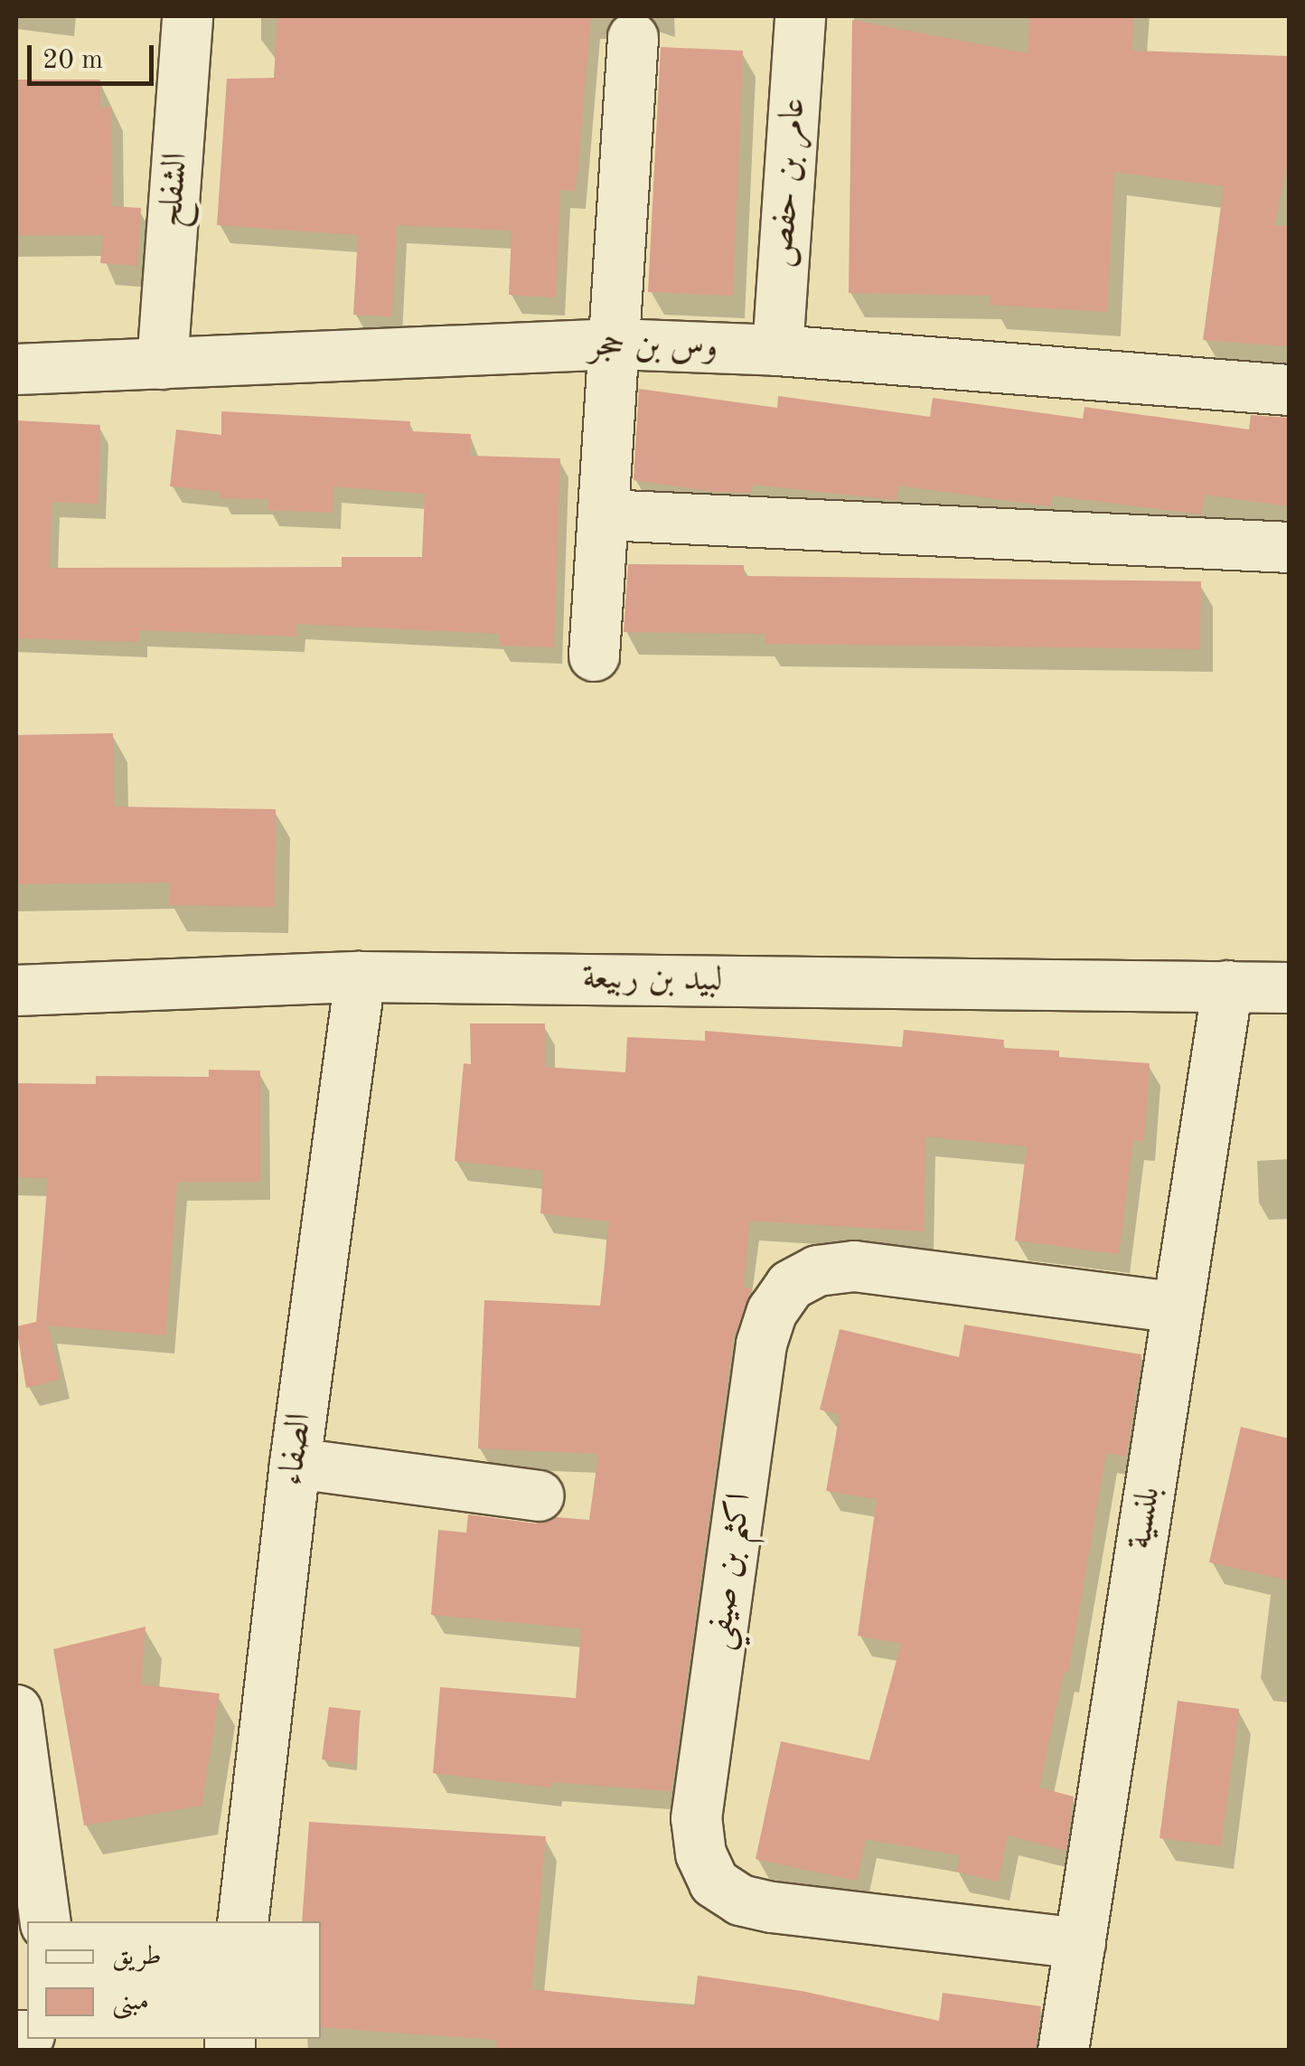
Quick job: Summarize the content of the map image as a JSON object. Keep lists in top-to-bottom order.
{
  "streets": {
    "street": [
      "عامر بن حفص",
      "الشفلح",
      "وس بن حجر",
      "لبيد بن ربيعة",
      "الصفاء",
      "بلنسية",
      "اكثم بن صيفي"
    ]
  },
  "crossings": [
    ["عامر بن حفص", "وس بن حجر"],
    ["الشفلح", "وس بن حجر"],
    ["لبيد بن ربيعة", "الصفاء"],
    ["لبيد بن ربيعة", "بلنسية"],
    ["بلنسية", "اكثم بن صيفي"]
  ],
  "legend": ["طريق", "مبنى"],
  "scale_bar": "20 m"
}
